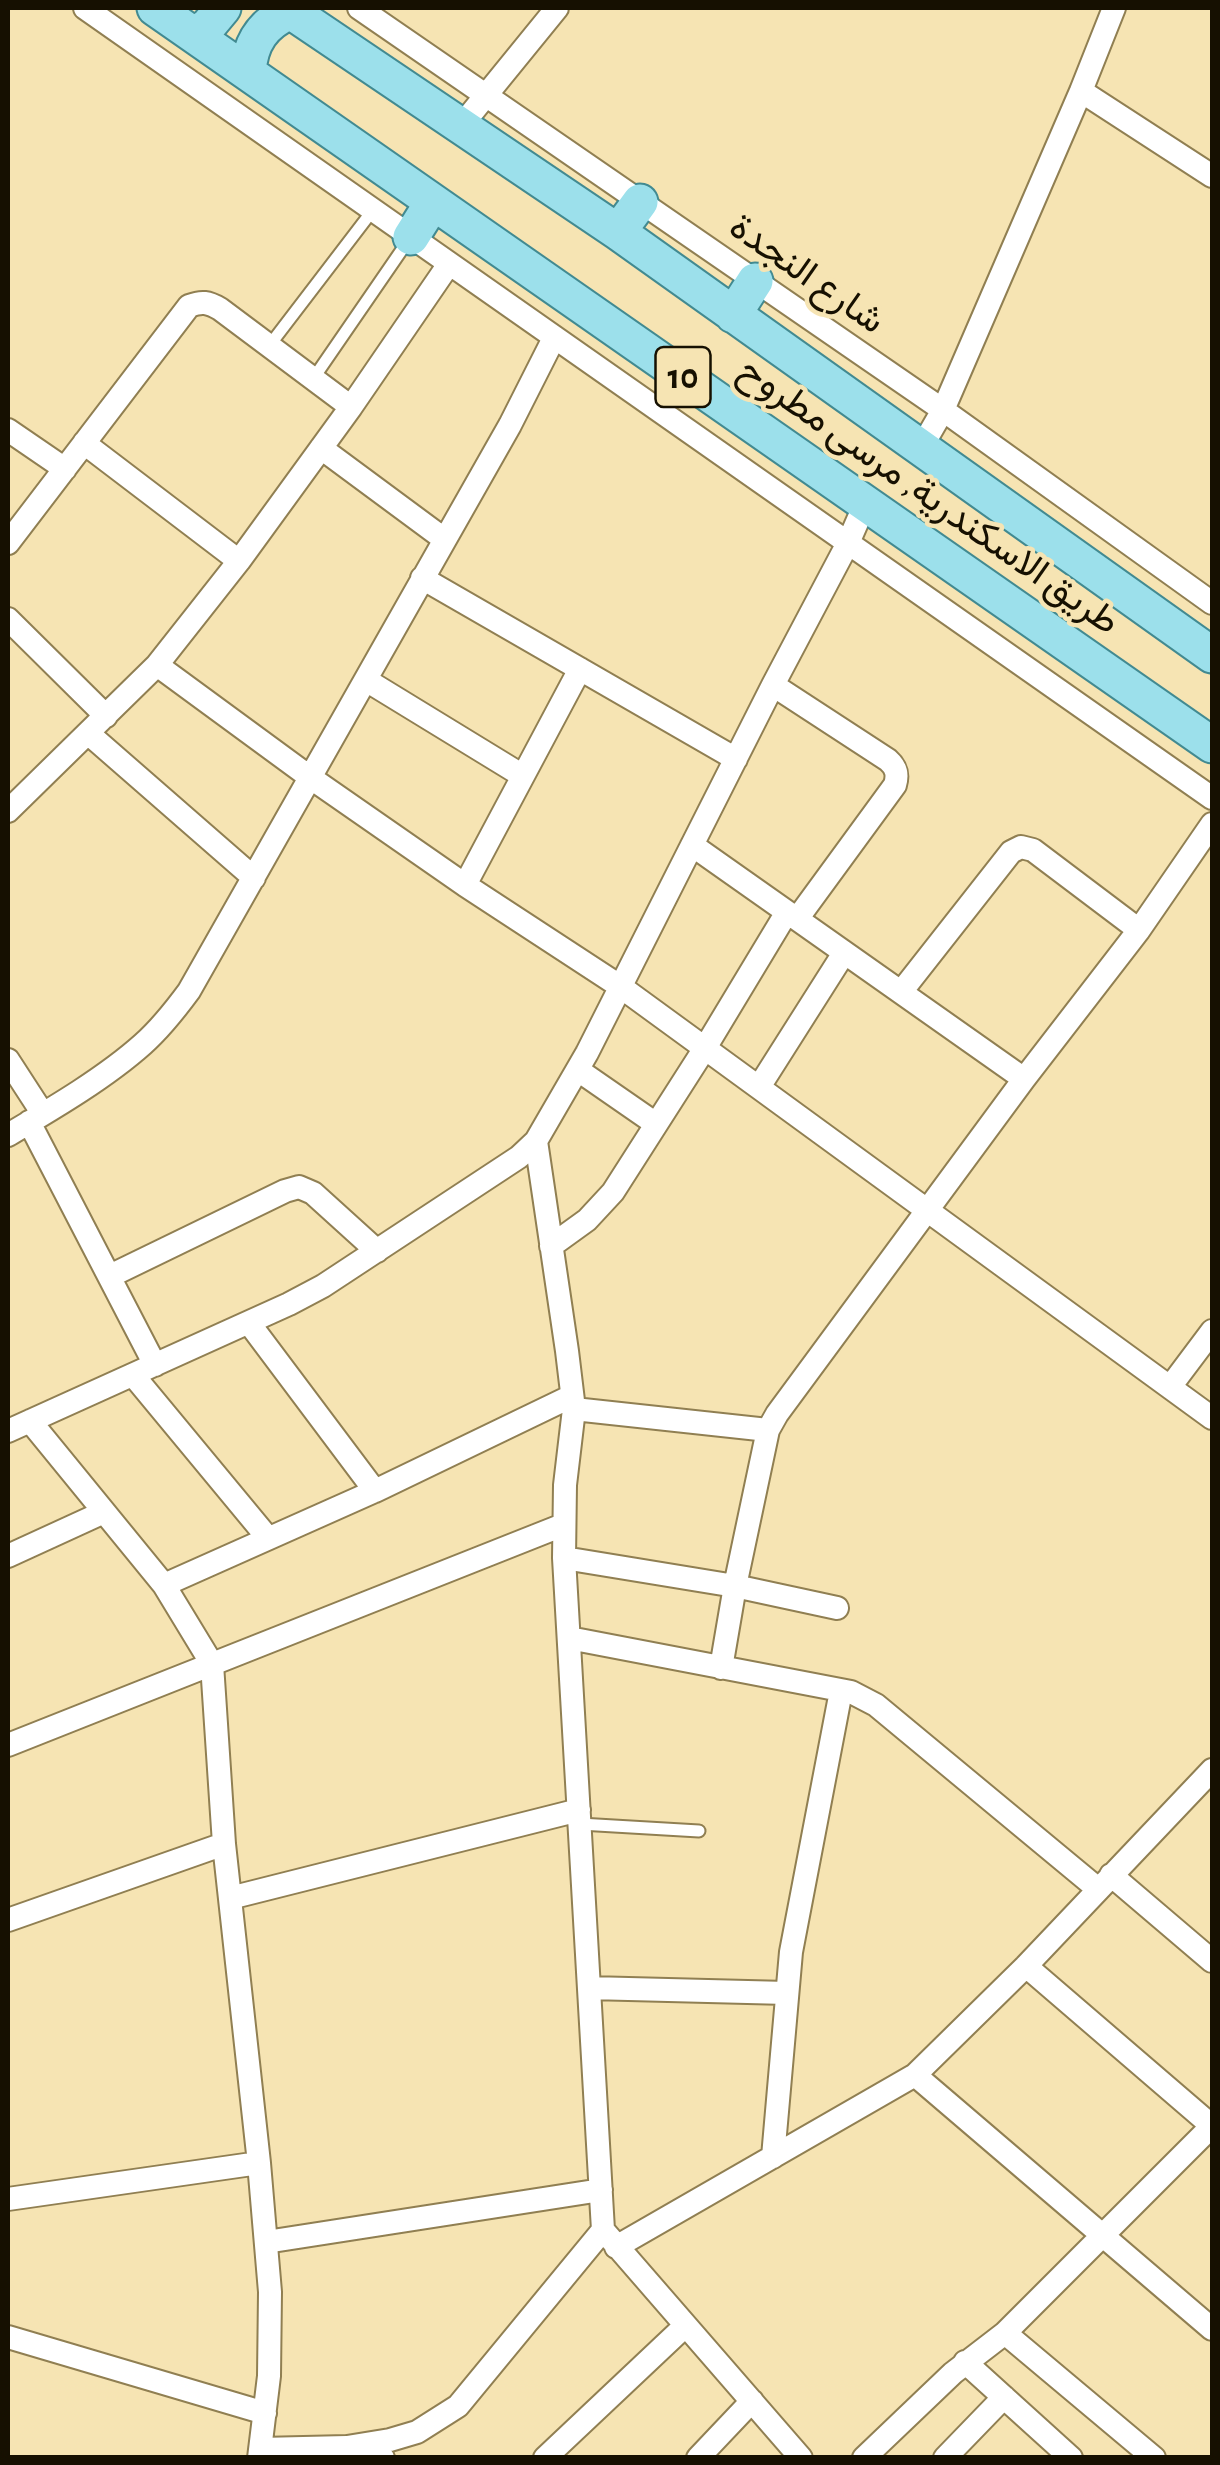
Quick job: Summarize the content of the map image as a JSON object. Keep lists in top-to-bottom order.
{
  "streets": {
    "main road": ["10", "طريق الاسكندرية, مرسى مطروح"],
    "street": ["شارع النجدة"]
  }
}
